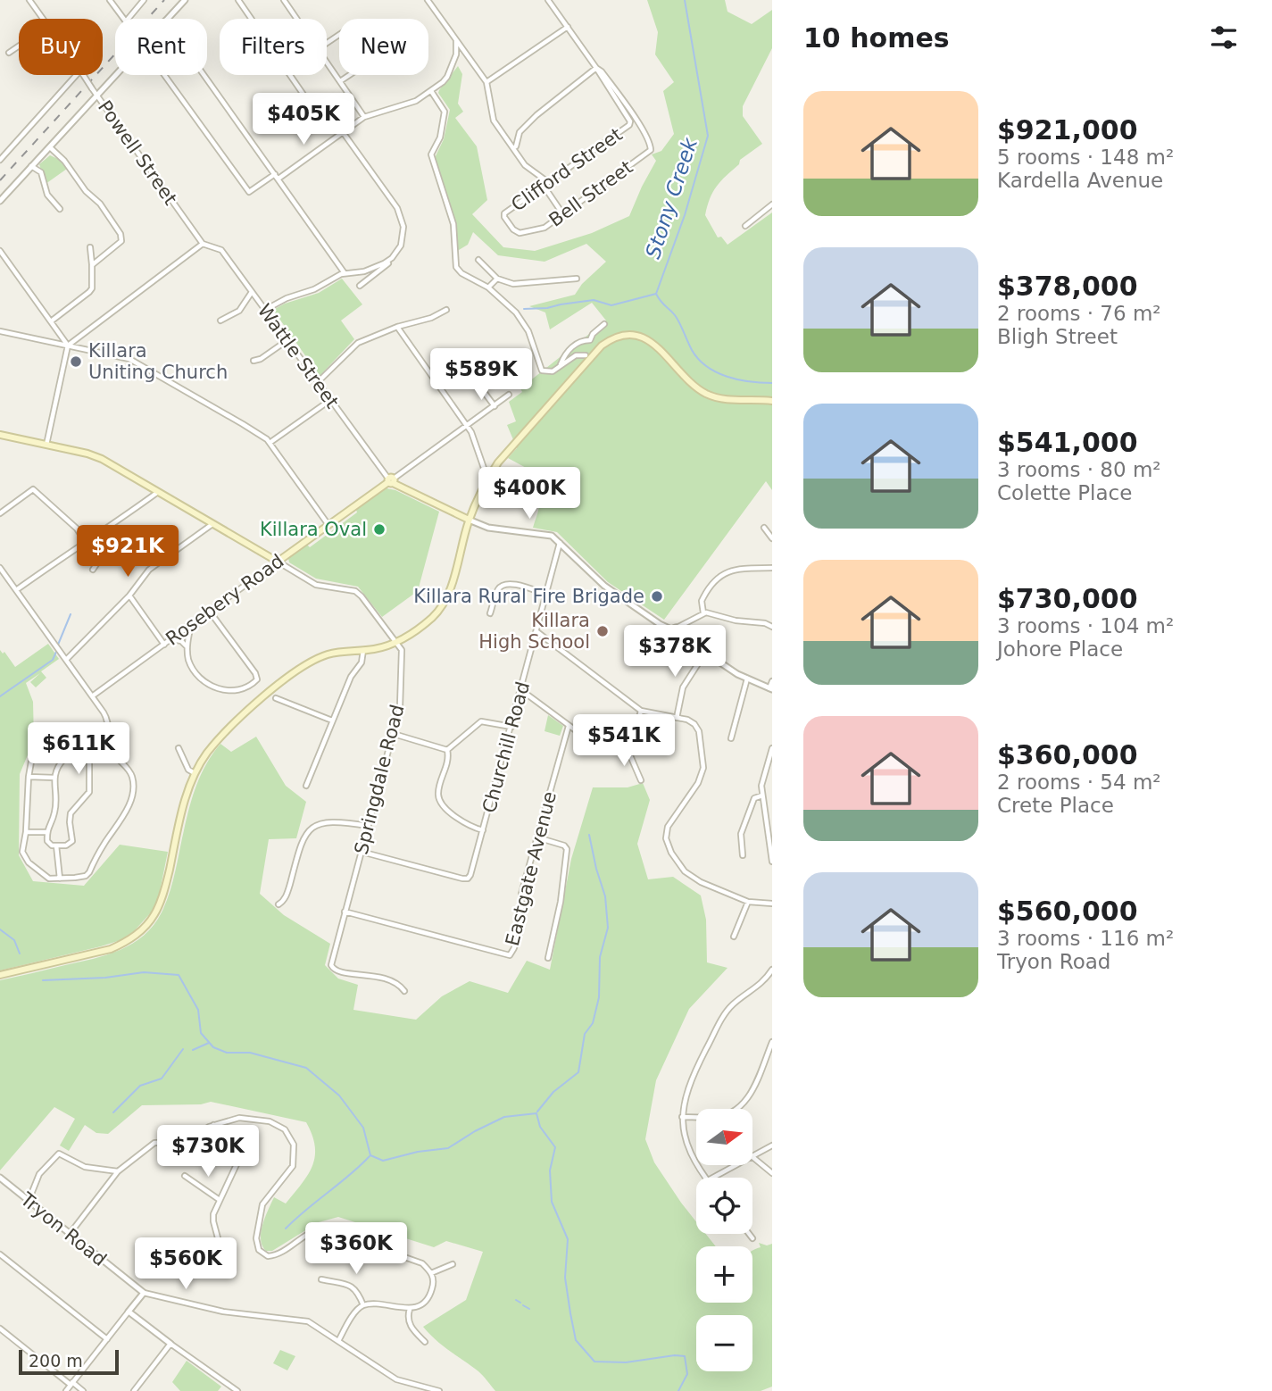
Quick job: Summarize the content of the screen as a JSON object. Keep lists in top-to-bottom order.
{
  "streets": {
    "main road": ["Rosebery Road", "Springdale Road"],
    "street": [
      "Powell Street",
      "Clifford Street",
      "Bell Street",
      "Wattle Street",
      "Churchill Road",
      "Eastgate Avenue",
      "Tryon Road"
    ]
  },
  "crossings": [
    ["Powell Street", "Wattle Street"],
    ["Clifford Street", "Bell Street"],
    ["Wattle Street", "Rosebery Road"],
    ["Rosebery Road", "Springdale Road"],
    ["Churchill Road", "Springdale Road"],
    ["Springdale Road", "Eastgate Avenue"]
  ],
  "water": ["Stony Creek"],
  "places": [
    "Killara Uniting Church",
    "Killara Oval",
    "Killara Rural Fire Brigade",
    "Killara High School"
  ],
  "scale_bar": "200 m",
  "north": "right",
  "page": {
    "heading": "10 homes",
    "chip": [
      "Buy",
      "Rent",
      "Filters",
      "New"
    ],
    "list": [
      {
        "name": "$921,000",
        "note": "5 rooms · 148 m² · Kardella Avenue"
      },
      {
        "name": "$378,000",
        "note": "2 rooms · 76 m² · Bligh Street"
      },
      {
        "name": "$541,000",
        "note": "3 rooms · 80 m² · Colette Place"
      },
      {
        "name": "$730,000",
        "note": "3 rooms · 104 m² · Johore Place"
      },
      {
        "name": "$360,000",
        "note": "2 rooms · 54 m² · Crete Place"
      },
      {
        "name": "$560,000",
        "note": "3 rooms · 116 m² · Tryon Road"
      }
    ],
    "price": [
      "$405K",
      "$589K",
      "$400K",
      "$921K",
      "$378K",
      "$541K",
      "$611K",
      "$730K",
      "$360K",
      "$560K"
    ],
    "map_buttons": ["+", "−"],
    "scale": "200 m"
  }
}
